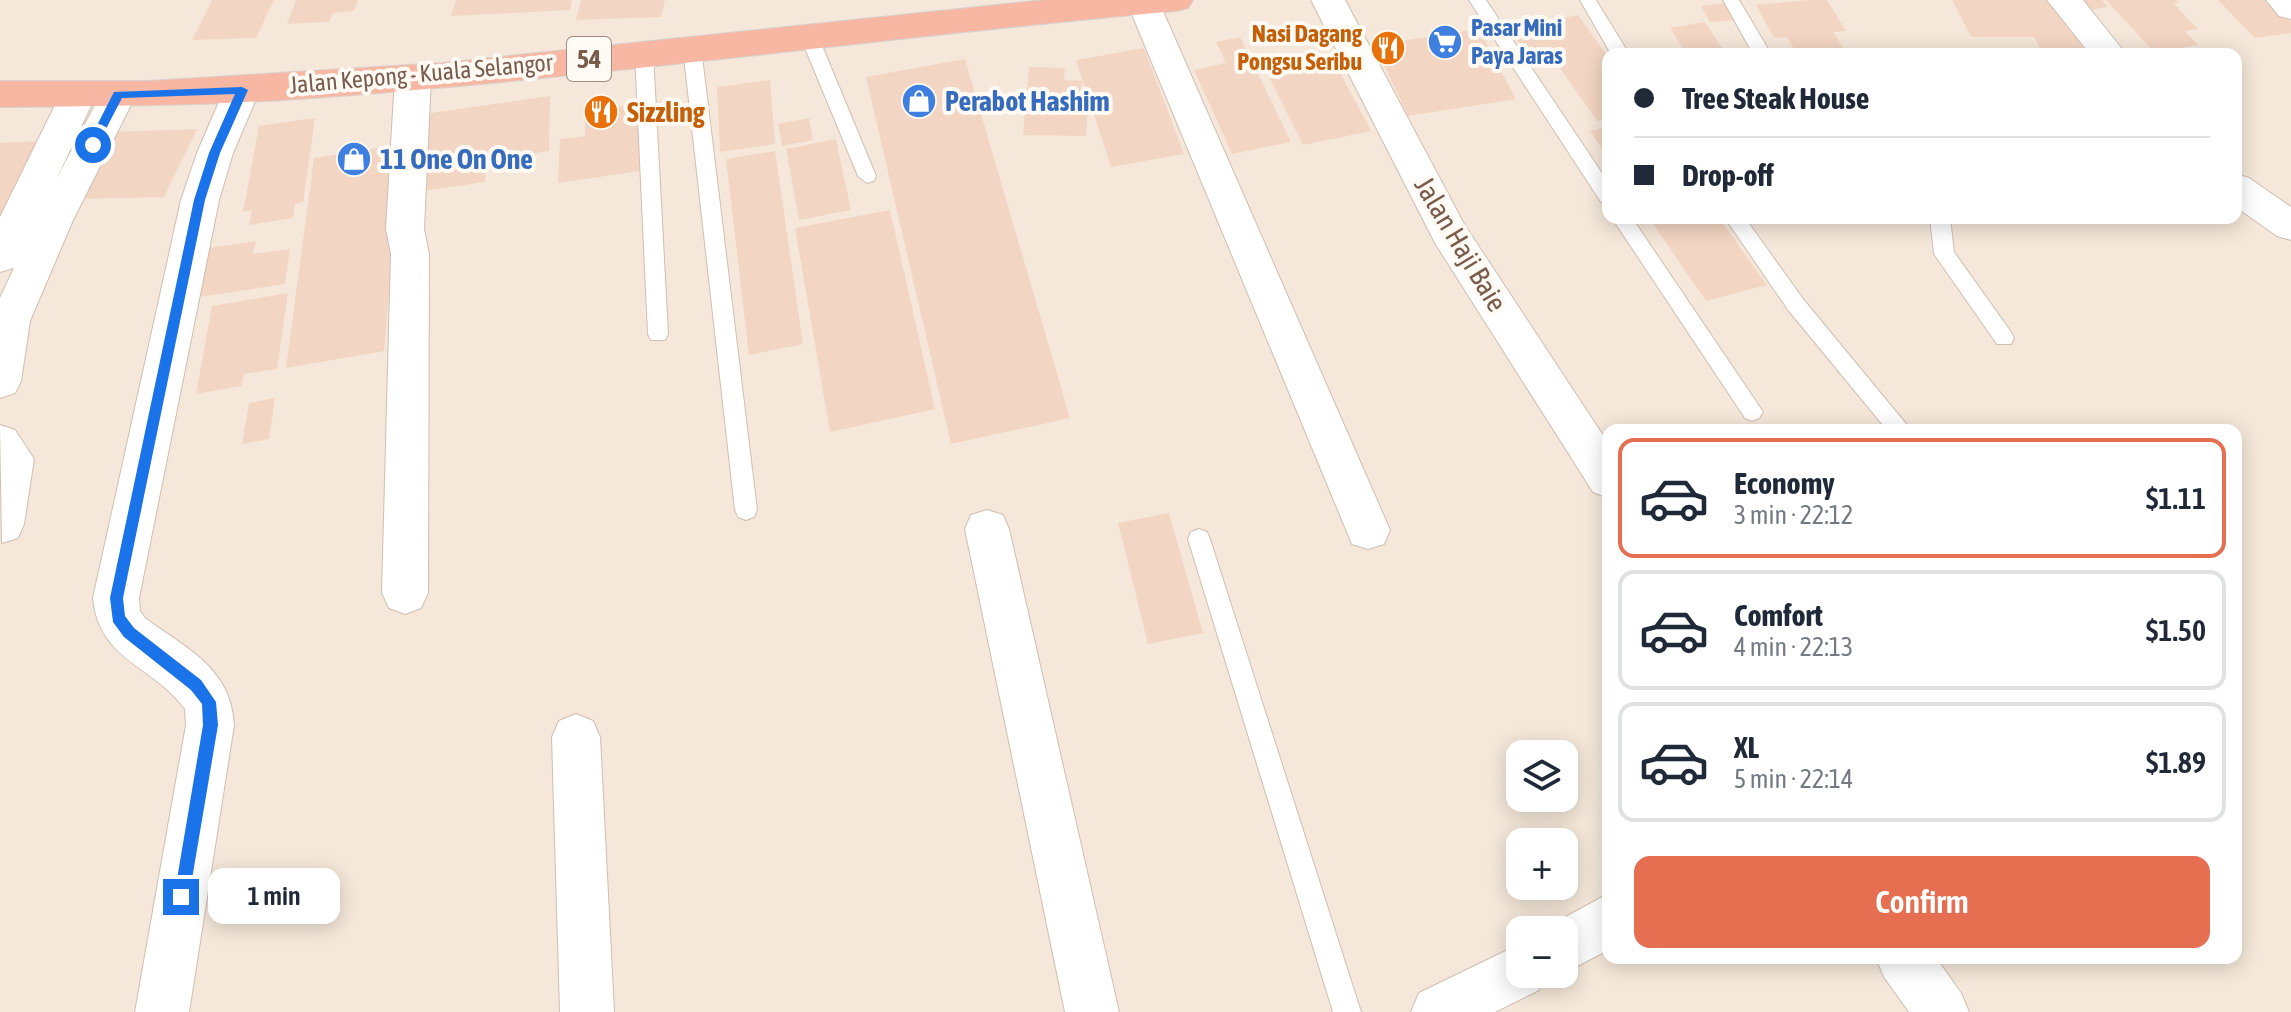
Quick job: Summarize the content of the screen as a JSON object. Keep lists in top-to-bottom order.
{
  "streets": {
    "highway": ["54", "Jalan Kepong - Kuala Selangor"],
    "street": ["Jalan Haji Baie"]
  },
  "places": {
    "supermarket": ["Pasar Mini Paya Jaras"],
    "restaurant": ["Nasi Dagang Pongsu Seribu", "Sizzling"],
    "shop": ["Perabot Hashim", "11 One On One"]
  },
  "page": {
    "banner": ["Tree Steak House", "Drop-off"],
    "list": [
      {
        "name": "Economy",
        "note": "3 min · 22:12",
        "value": "$1.11"
      },
      {
        "name": "Comfort",
        "note": "4 min · 22:13",
        "value": "$1.50"
      },
      {
        "name": "XL",
        "note": "5 min · 22:14",
        "value": "$1.89"
      }
    ],
    "map_buttons": ["+", "−"],
    "buttons": "Confirm",
    "bubble": "1 min"
  }
}
